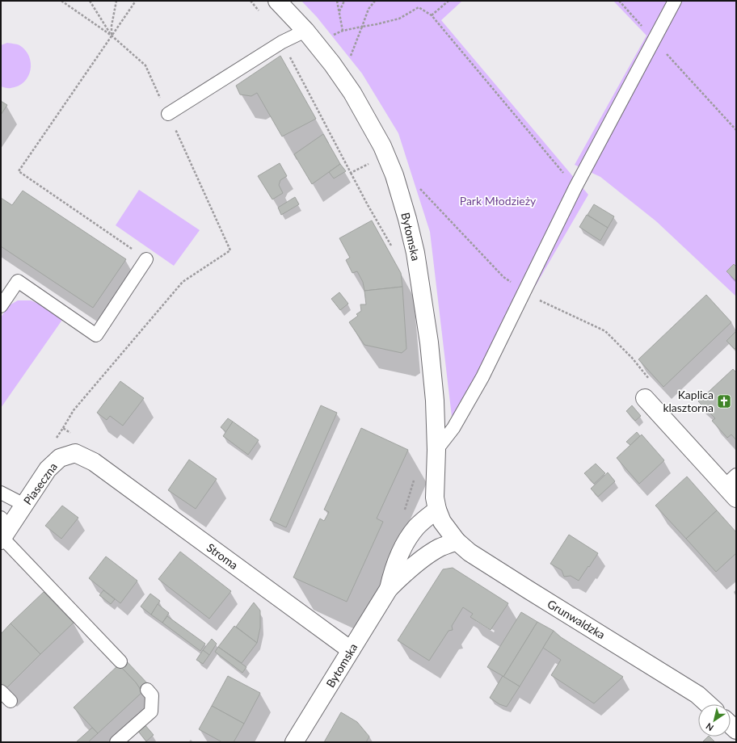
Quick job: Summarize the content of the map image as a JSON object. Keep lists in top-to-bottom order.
{
  "streets": {
    "street": [
      "Bytomska",
      "Piaseczna",
      "Stroma",
      "Grunwaldzka"
    ]
  },
  "crossings": [
    ["Bytomska", "Stroma"],
    ["Bytomska", "Grunwaldzka"],
    ["Piaseczna", "Stroma"]
  ],
  "parks": ["Park Młodzieży"],
  "places": {
    "church": ["Kaplica klasztorna"]
  },
  "north": "bottom left"
}
